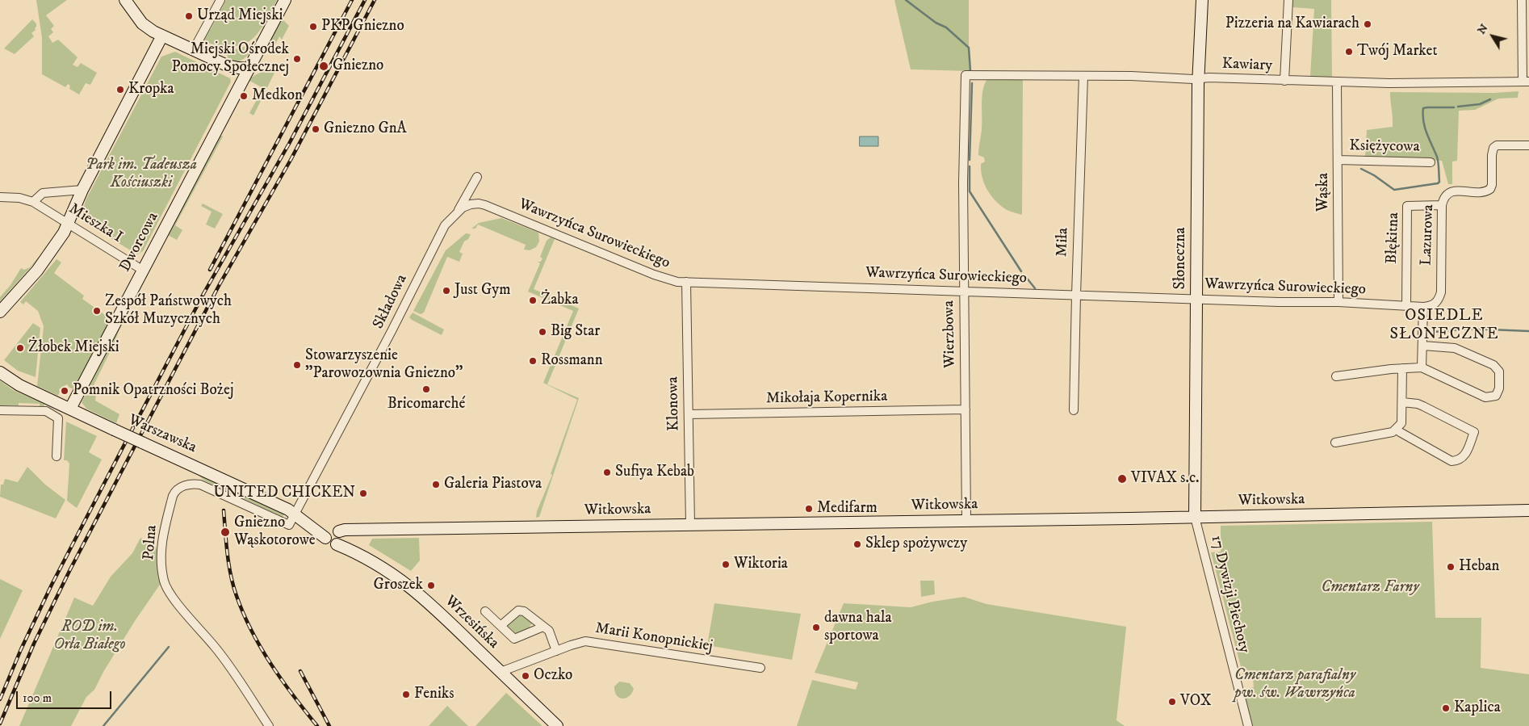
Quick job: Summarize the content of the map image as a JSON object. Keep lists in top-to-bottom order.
{
  "streets": {
    "street": [
      "Kawiary",
      "Księżycowa",
      "Wąska",
      "Mieszka I",
      "Wawrzyńca Surowieckiego",
      "Lazurowa",
      "Błękitna",
      "Dworcowa",
      "Miła",
      "Słoneczna",
      "Składowa",
      "Wierzbowa",
      "Mikołaja Kopernika",
      "Klonowa",
      "Warszawska",
      "Witkowska",
      "Polna",
      "17 Dywizji Piechoty",
      "Wrzesińska",
      "Marii Konopnickiej"
    ]
  },
  "crossings": [
    ["Kawiary", "Wąska"],
    ["Kawiary", "Miła"],
    ["Kawiary", "Słoneczna"],
    ["Kawiary", "Wierzbowa"],
    ["Księżycowa", "Wąska"],
    ["Wąska", "Wawrzyńca Surowieckiego"],
    ["Mieszka I", "Dworcowa"],
    ["Wawrzyńca Surowieckiego", "Lazurowa"],
    ["Wawrzyńca Surowieckiego", "Błękitna"],
    ["Wawrzyńca Surowieckiego", "Miła"],
    ["Wawrzyńca Surowieckiego", "Słoneczna"],
    ["Wawrzyńca Surowieckiego", "Składowa"],
    ["Wawrzyńca Surowieckiego", "Wierzbowa"],
    ["Wawrzyńca Surowieckiego", "Klonowa"],
    ["Lazurowa", "Błękitna"],
    ["Dworcowa", "Warszawska"],
    ["Słoneczna", "Witkowska"],
    ["Słoneczna", "17 Dywizji Piechoty"],
    ["Składowa", "Warszawska"],
    ["Składowa", "Polna"],
    ["Wierzbowa", "Mikołaja Kopernika"],
    ["Wierzbowa", "Witkowska"],
    ["Mikołaja Kopernika", "Klonowa"],
    ["Klonowa", "Witkowska"],
    ["Warszawska", "Witkowska"],
    ["Warszawska", "Polna"],
    ["Warszawska", "Wrzesińska"],
    ["Witkowska", "17 Dywizji Piechoty"],
    ["Witkowska", "Wrzesińska"],
    ["Wrzesińska", "Marii Konopnickiej"]
  ],
  "districts": ["OSIEDLE SŁONECZNE"],
  "parks": [
    "Park im. Tadeusza Kościuszki",
    "Cmentarz Farny",
    "ROD im. Orła Białego",
    "Cmentarz parafialny pw. św. Wawrzyńca"
  ],
  "places": [
    "Urząd Miejski",
    "Pizzeria na Kawiarach",
    "PKP Gniezno",
    "Twój Market",
    "Miejski Ośrodek Pomocy Społecznej",
    "Gniezno",
    "Kropka",
    "Medkon",
    "Gniezno GnA",
    "Just Gym",
    "Żabka",
    "Zespół Państwowych Szkół Muzycznych",
    "Big Star",
    "Żłobek Miejski",
    "Rossmann",
    "Stowarzyszenie \"Parowozownia Gniezno\"",
    "Bricomarché",
    "Pomnik Opatrzności Bożej",
    "Sufiya Kebab",
    "VIVAX s.c.",
    "Galeria Piastova",
    "UNITED CHICKEN",
    "Medifarm",
    "Gniezno Wąskotorowe",
    "Sklep spożywczy",
    "Wiktoria",
    "Heban",
    "Groszek",
    "dawna hala sportowa",
    "Oczko",
    "Feniks",
    "VOX",
    "Kaplica"
  ],
  "scale_bar": "100 m",
  "north": "top left"
}
